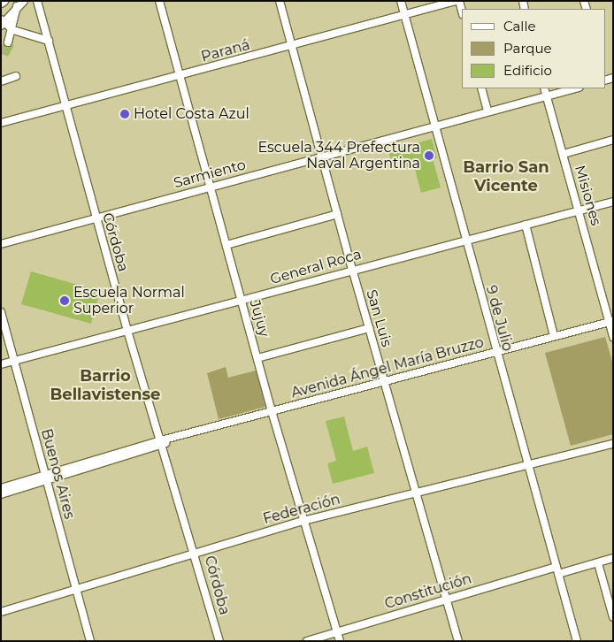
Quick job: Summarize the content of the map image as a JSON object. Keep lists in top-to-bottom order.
{
  "streets": {
    "street": [
      "Paraná",
      "Sarmiento",
      "Misiones",
      "Córdoba",
      "General Roca",
      "Jujuy",
      "San Luis",
      "9 de Julio",
      "Avenida Ángel María Bruzzo",
      "Buenos Aires",
      "Federación",
      "Constitución"
    ]
  },
  "crossings": [
    ["Paraná", "Córdoba"],
    ["Paraná", "Jujuy"],
    ["Paraná", "San Luis"],
    ["Paraná", "9 de Julio"],
    ["Sarmiento", "Misiones"],
    ["Sarmiento", "Córdoba"],
    ["Sarmiento", "Jujuy"],
    ["Sarmiento", "San Luis"],
    ["Sarmiento", "9 de Julio"],
    ["Misiones", "General Roca"],
    ["Misiones", "Avenida Ángel María Bruzzo"],
    ["Córdoba", "General Roca"],
    ["Córdoba", "Avenida Ángel María Bruzzo"],
    ["Córdoba", "Federación"],
    ["General Roca", "Jujuy"],
    ["General Roca", "San Luis"],
    ["General Roca", "9 de Julio"],
    ["General Roca", "Buenos Aires"],
    ["Jujuy", "Avenida Ángel María Bruzzo"],
    ["Jujuy", "Federación"],
    ["Jujuy", "Constitución"],
    ["San Luis", "Avenida Ángel María Bruzzo"],
    ["San Luis", "Federación"],
    ["San Luis", "Constitución"],
    ["9 de Julio", "Avenida Ángel María Bruzzo"],
    ["9 de Julio", "Federación"],
    ["9 de Julio", "Constitución"],
    ["Avenida Ángel María Bruzzo", "Buenos Aires"],
    ["Buenos Aires", "Federación"]
  ],
  "districts": ["Barrio San Vicente", "Barrio Bellavistense"],
  "places": ["Hotel Costa Azul", "Escuela 344 Prefectura Naval Argentina", "Escuela Normal Superior"],
  "legend": ["Calle", "Parque", "Edificio"]
}
